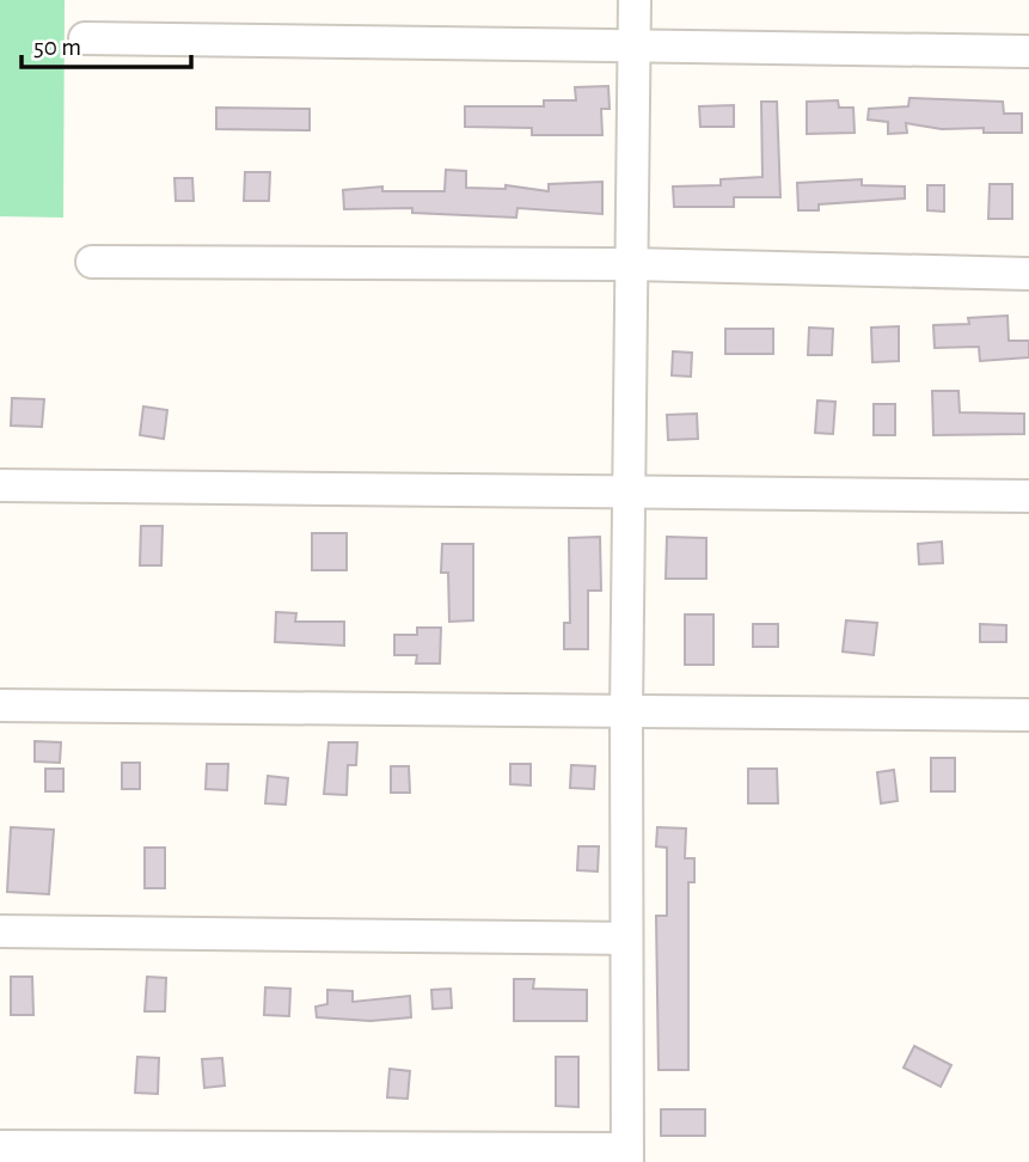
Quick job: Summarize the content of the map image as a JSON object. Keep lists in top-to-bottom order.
{
  "scale_bar": "50 m"
}
